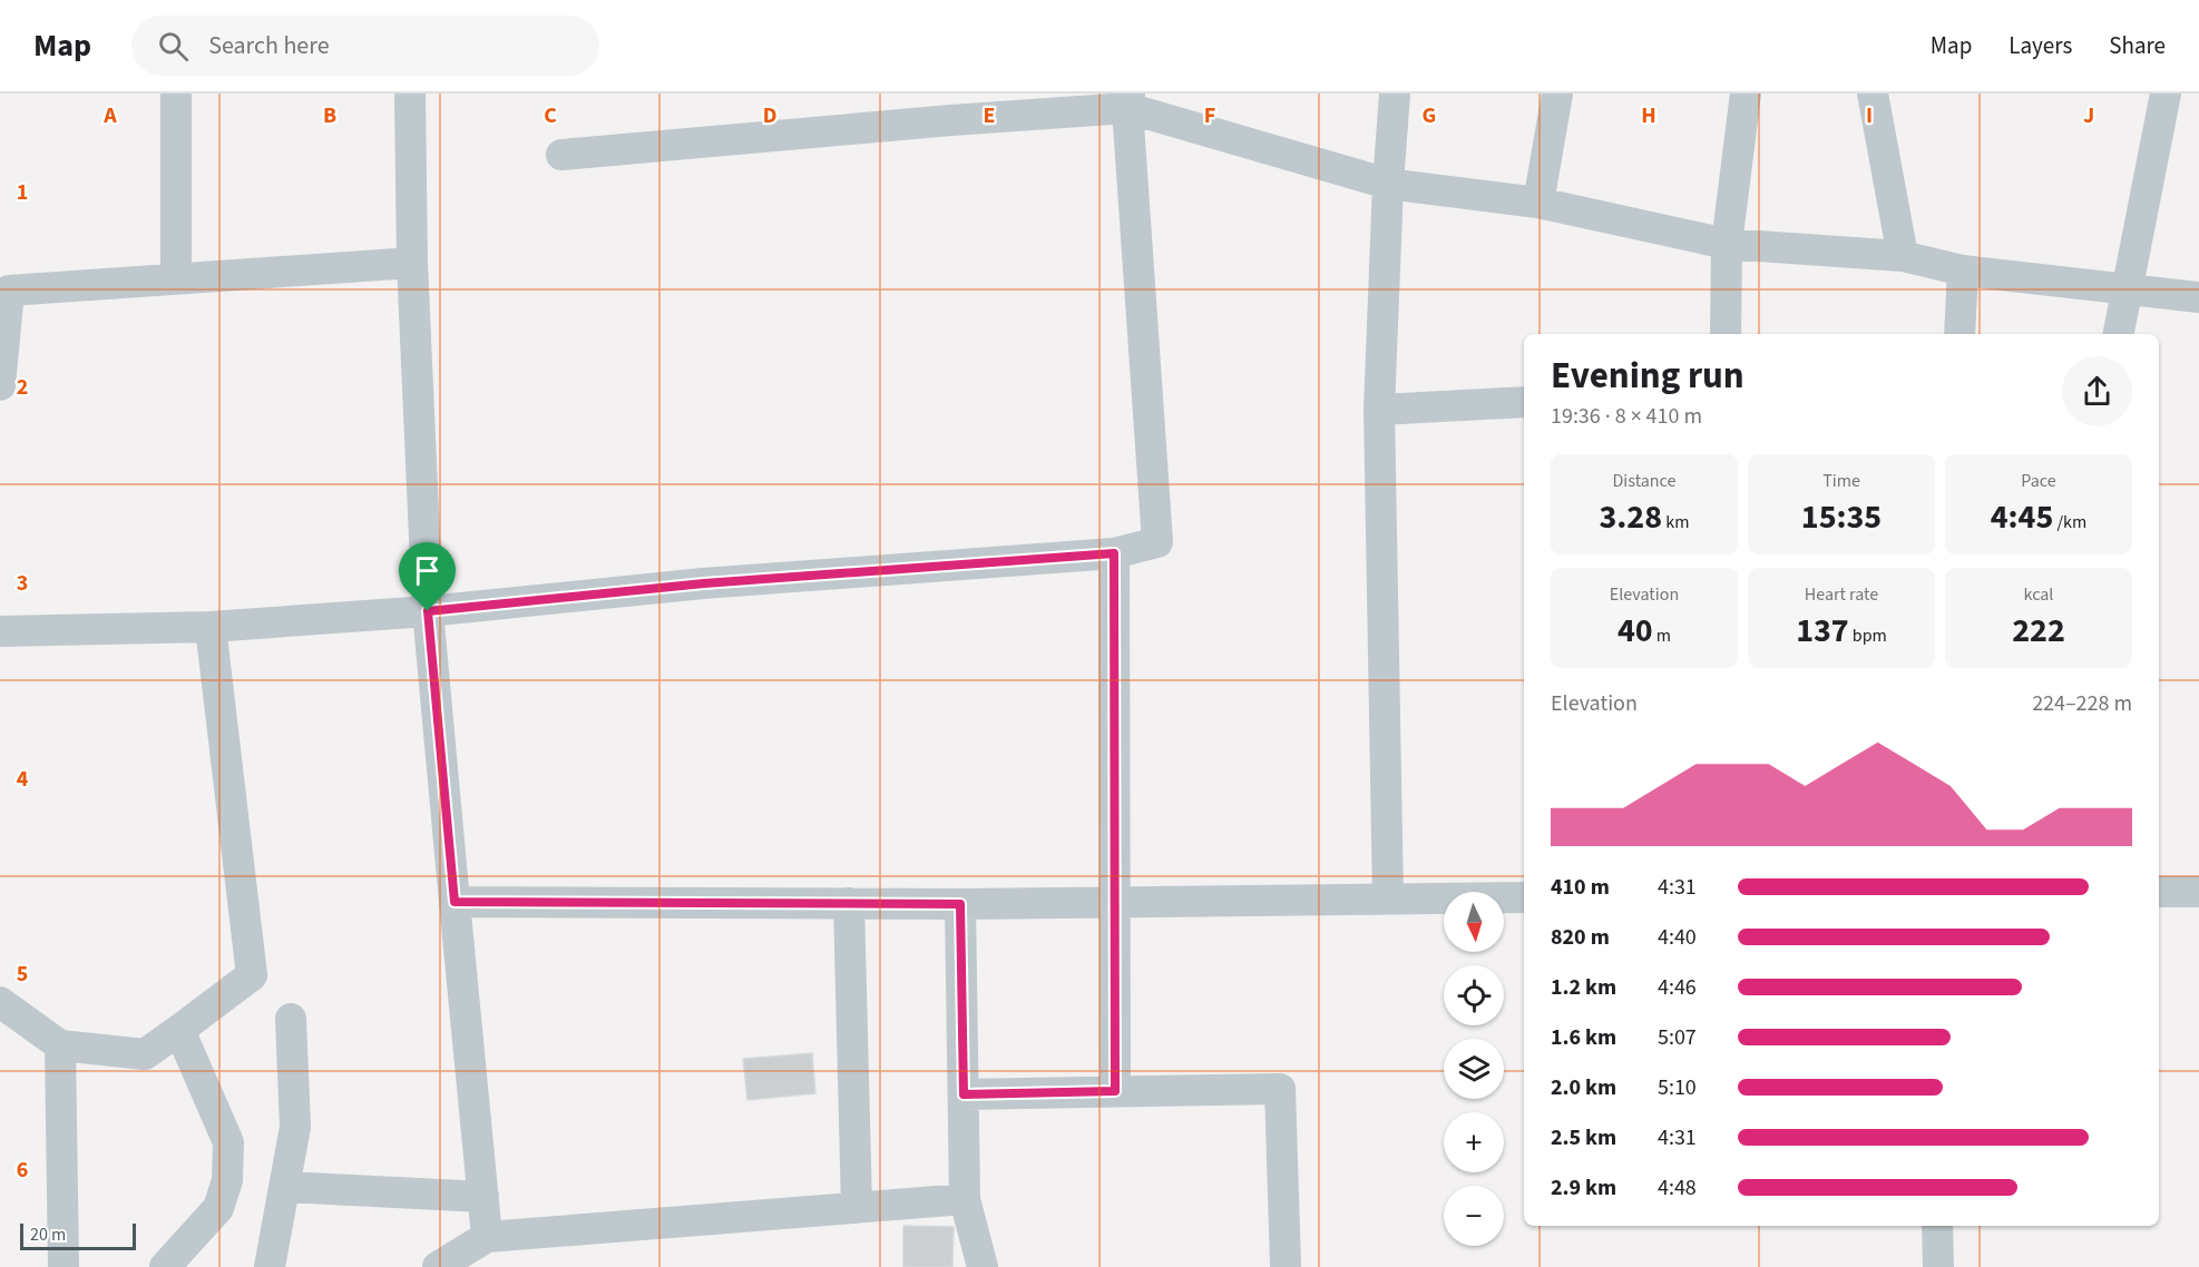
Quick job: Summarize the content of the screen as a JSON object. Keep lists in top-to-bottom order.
{
  "scale_bar": "20 m",
  "north": "bottom",
  "page": {
    "header": "Map",
    "search": "Search here",
    "nav": ["Map", "Layers", "Share"],
    "heading": ["Evening run", "19:36 · 8 × 410 m"],
    "stats": [
      ["Distance", "3.28 km"],
      ["Time", "15:35"],
      ["Pace", "4:45 /km"],
      ["Elevation", "40 m"],
      ["Heart rate", "137 bpm"],
      ["kcal", "222"]
    ],
    "chart": ["Elevation", "224–228 m"],
    "list": [
      {
        "name": "410 m",
        "note": "4:31"
      },
      {
        "name": "820 m",
        "note": "4:40"
      },
      {
        "name": "1.2 km",
        "note": "4:46"
      },
      {
        "name": "1.6 km",
        "note": "5:07"
      },
      {
        "name": "2.0 km",
        "note": "5:10"
      },
      {
        "name": "2.5 km",
        "note": "4:31"
      },
      {
        "name": "2.9 km",
        "note": "4:48"
      }
    ],
    "map_buttons": ["+", "−"],
    "scale": "20 m"
  },
  "grid": {
    "columns": [
      "A",
      "B",
      "C",
      "D",
      "E",
      "F",
      "G",
      "H",
      "I",
      "J"
    ],
    "rows": [
      "1",
      "2",
      "3",
      "4",
      "5",
      "6"
    ]
  }
}
